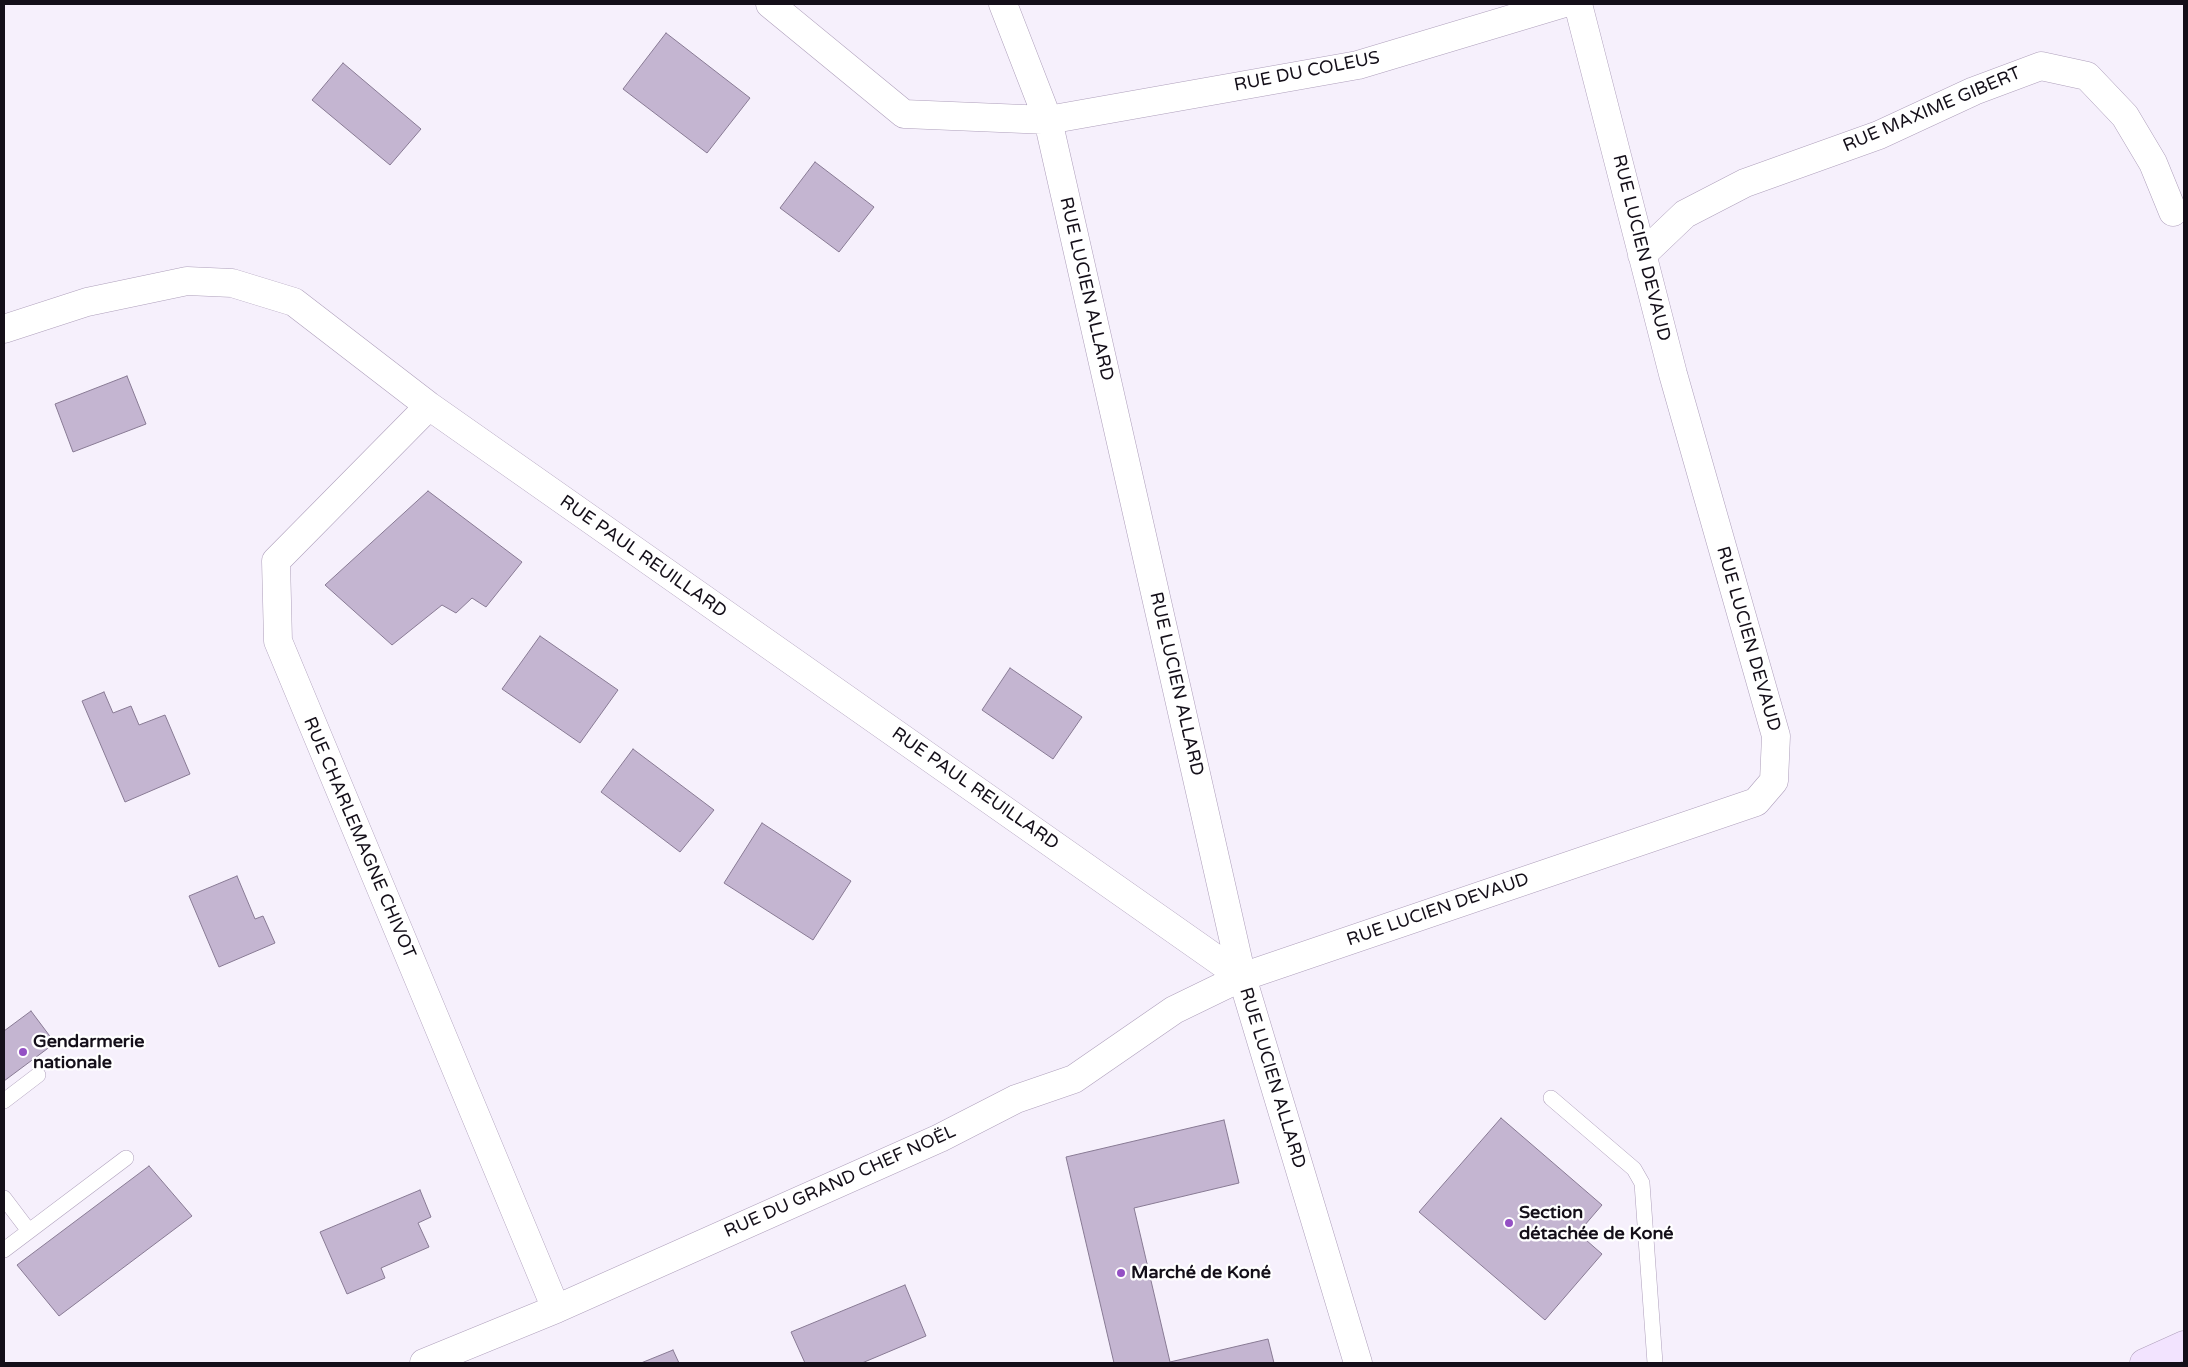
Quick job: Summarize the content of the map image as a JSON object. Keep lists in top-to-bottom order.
{
  "streets": {
    "street": [
      "RUE DU COLEUS",
      "RUE MAXIME GIBERT",
      "RUE LUCIEN DEVAUD",
      "RUE LUCIEN ALLARD",
      "RUE PAUL REUILLARD",
      "RUE CHARLEMAGNE CHIVOT",
      "RUE DU GRAND CHEF NOËL"
    ]
  },
  "crossings": [
    ["RUE DU COLEUS", "RUE LUCIEN ALLARD"],
    ["RUE MAXIME GIBERT", "RUE LUCIEN DEVAUD"],
    ["RUE LUCIEN DEVAUD", "RUE LUCIEN ALLARD"],
    ["RUE LUCIEN DEVAUD", "RUE PAUL REUILLARD"],
    ["RUE LUCIEN DEVAUD", "RUE DU GRAND CHEF NOËL"],
    ["RUE LUCIEN ALLARD", "RUE PAUL REUILLARD"],
    ["RUE LUCIEN ALLARD", "RUE DU GRAND CHEF NOËL"],
    ["RUE PAUL REUILLARD", "RUE CHARLEMAGNE CHIVOT"],
    ["RUE PAUL REUILLARD", "RUE DU GRAND CHEF NOËL"],
    ["RUE CHARLEMAGNE CHIVOT", "RUE DU GRAND CHEF NOËL"]
  ],
  "places": ["Gendarmerie nationale", "Section détachée de Koné", "Marché de Koné"]
}
